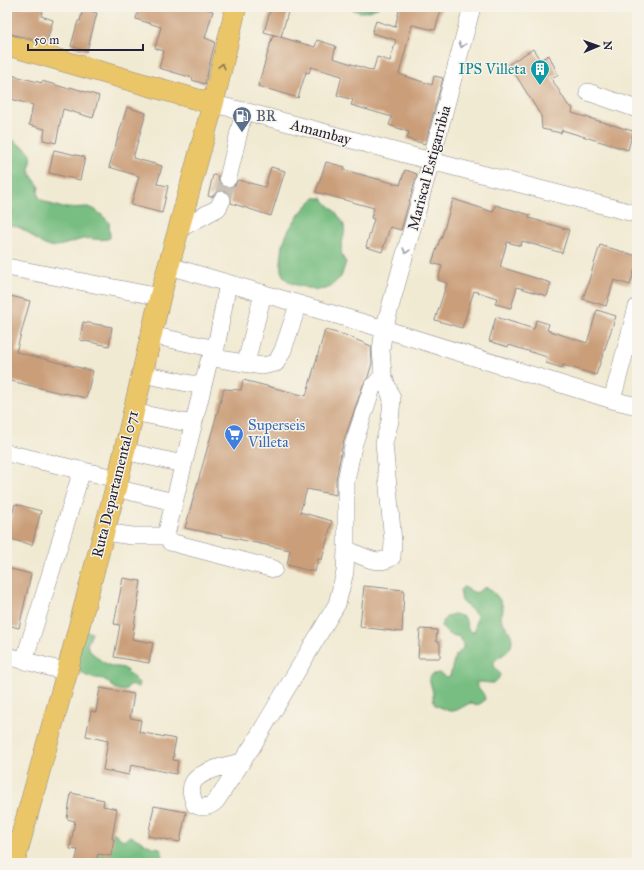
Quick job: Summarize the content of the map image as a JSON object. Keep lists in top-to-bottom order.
{
  "streets": {
    "main road": ["Amambay", "Ruta Departamental 071"],
    "street": ["Mariscal Estigarribia"]
  },
  "crossings": [
    ["Amambay", "Mariscal Estigarribia"],
    ["Amambay", "Ruta Departamental 071"]
  ],
  "one_way": ["Mariscal Estigarribia"],
  "places": {
    "building": ["IPS Villeta"],
    "fuel station": ["BR"],
    "supermarket": ["Superseis Villeta"]
  },
  "scale_bar": "50 m",
  "north": "right"
}
